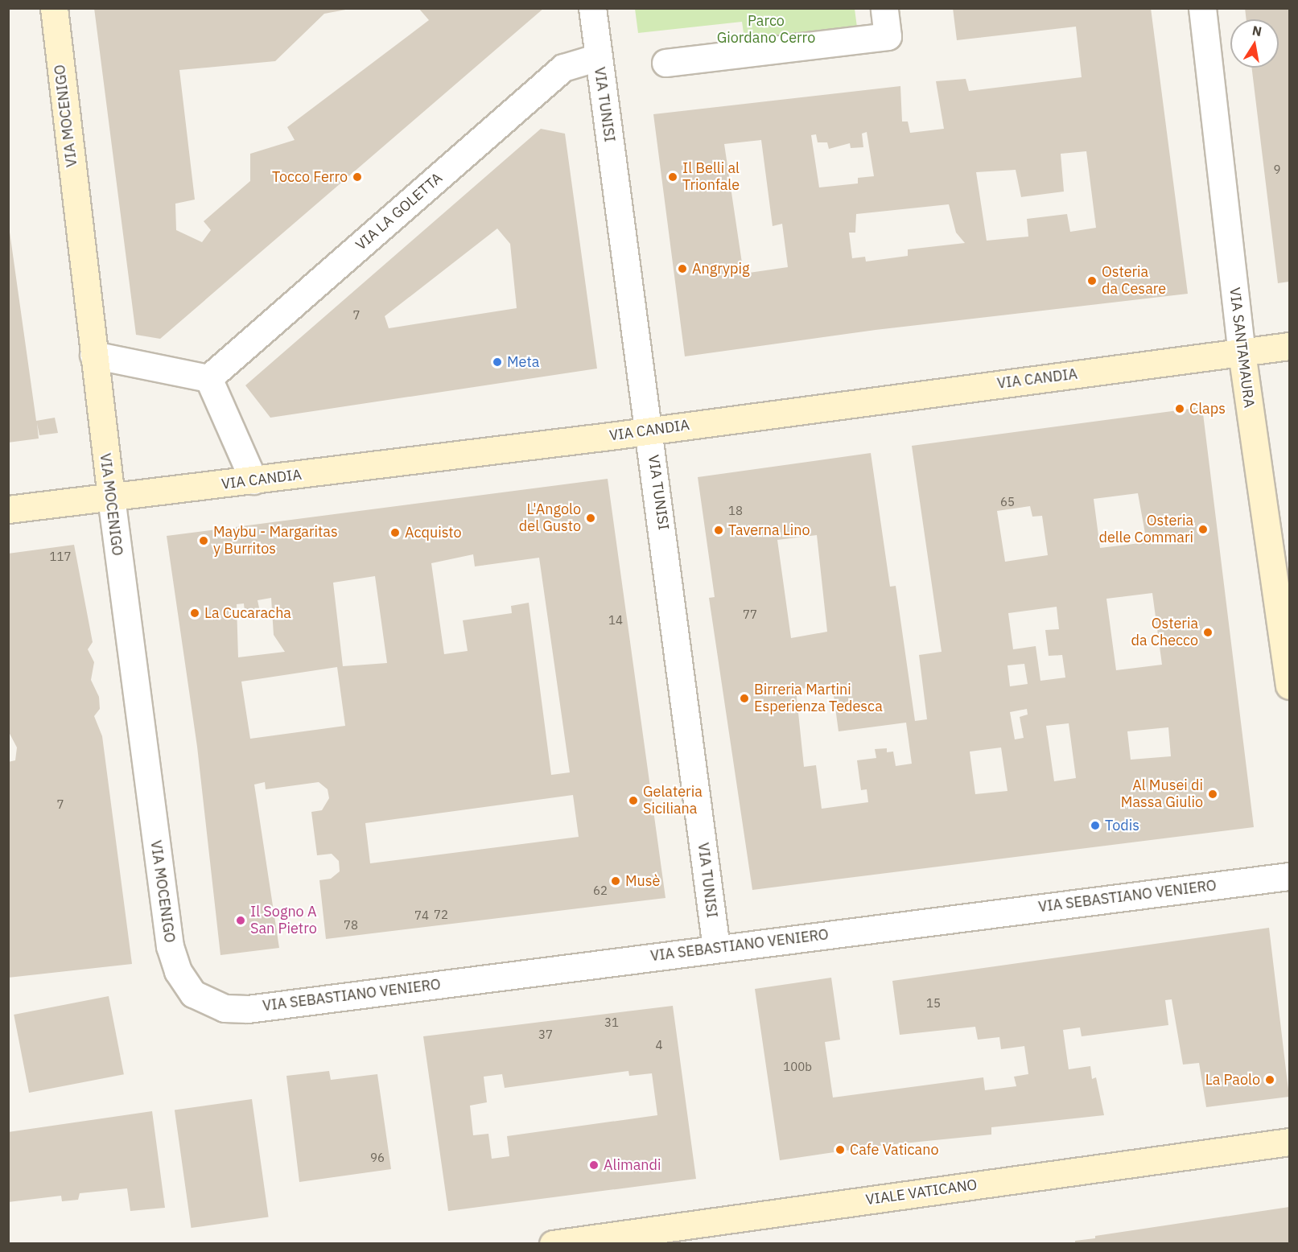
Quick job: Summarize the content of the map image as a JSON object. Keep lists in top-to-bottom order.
{
  "streets": {
    "street": [
      "VIA TUNISI",
      "VIA MOCENIGO",
      "VIA LA GOLETTA",
      "VIA SANTAMAURA",
      "VIA CANDIA",
      "VIA SEBASTIANO VENIERO",
      "VIALE VATICANO"
    ]
  },
  "crossings": [
    ["VIA TUNISI", "VIA LA GOLETTA"],
    ["VIA TUNISI", "VIA CANDIA"],
    ["VIA TUNISI", "VIA SEBASTIANO VENIERO"],
    ["VIA MOCENIGO", "VIA CANDIA"],
    ["VIA MOCENIGO", "VIA SEBASTIANO VENIERO"],
    ["VIA SANTAMAURA", "VIA CANDIA"]
  ],
  "parks": ["Parco Giordano Cerro"],
  "places": [
    "Tocco Ferro",
    "Il Belli al Trionfale",
    "Angrypig",
    "Osteria da Cesare",
    "Meta",
    "Claps",
    "L'Angolo del Gusto",
    "Osteria delle Commari",
    "Taverna Lino",
    "Acquisto",
    "Maybu - Margaritas y Burritos",
    "La Cucaracha",
    "Osteria da Checco",
    "Birreria Martini Esperienza Tedesca",
    "Al Musei di Massa Giulio",
    "Gelateria Siciliana",
    "Todis",
    "Musè",
    "Il Sogno A San Pietro",
    "La Paolo",
    "Cafe Vaticano",
    "Alimandi"
  ],
  "house_numbers": [
    "9",
    "7",
    "65",
    "18",
    "117",
    "77",
    "14",
    "7",
    "62",
    "72",
    "74",
    "78",
    "15",
    "31",
    "37",
    "4",
    "100b",
    "96"
  ],
  "north": "top"
}
